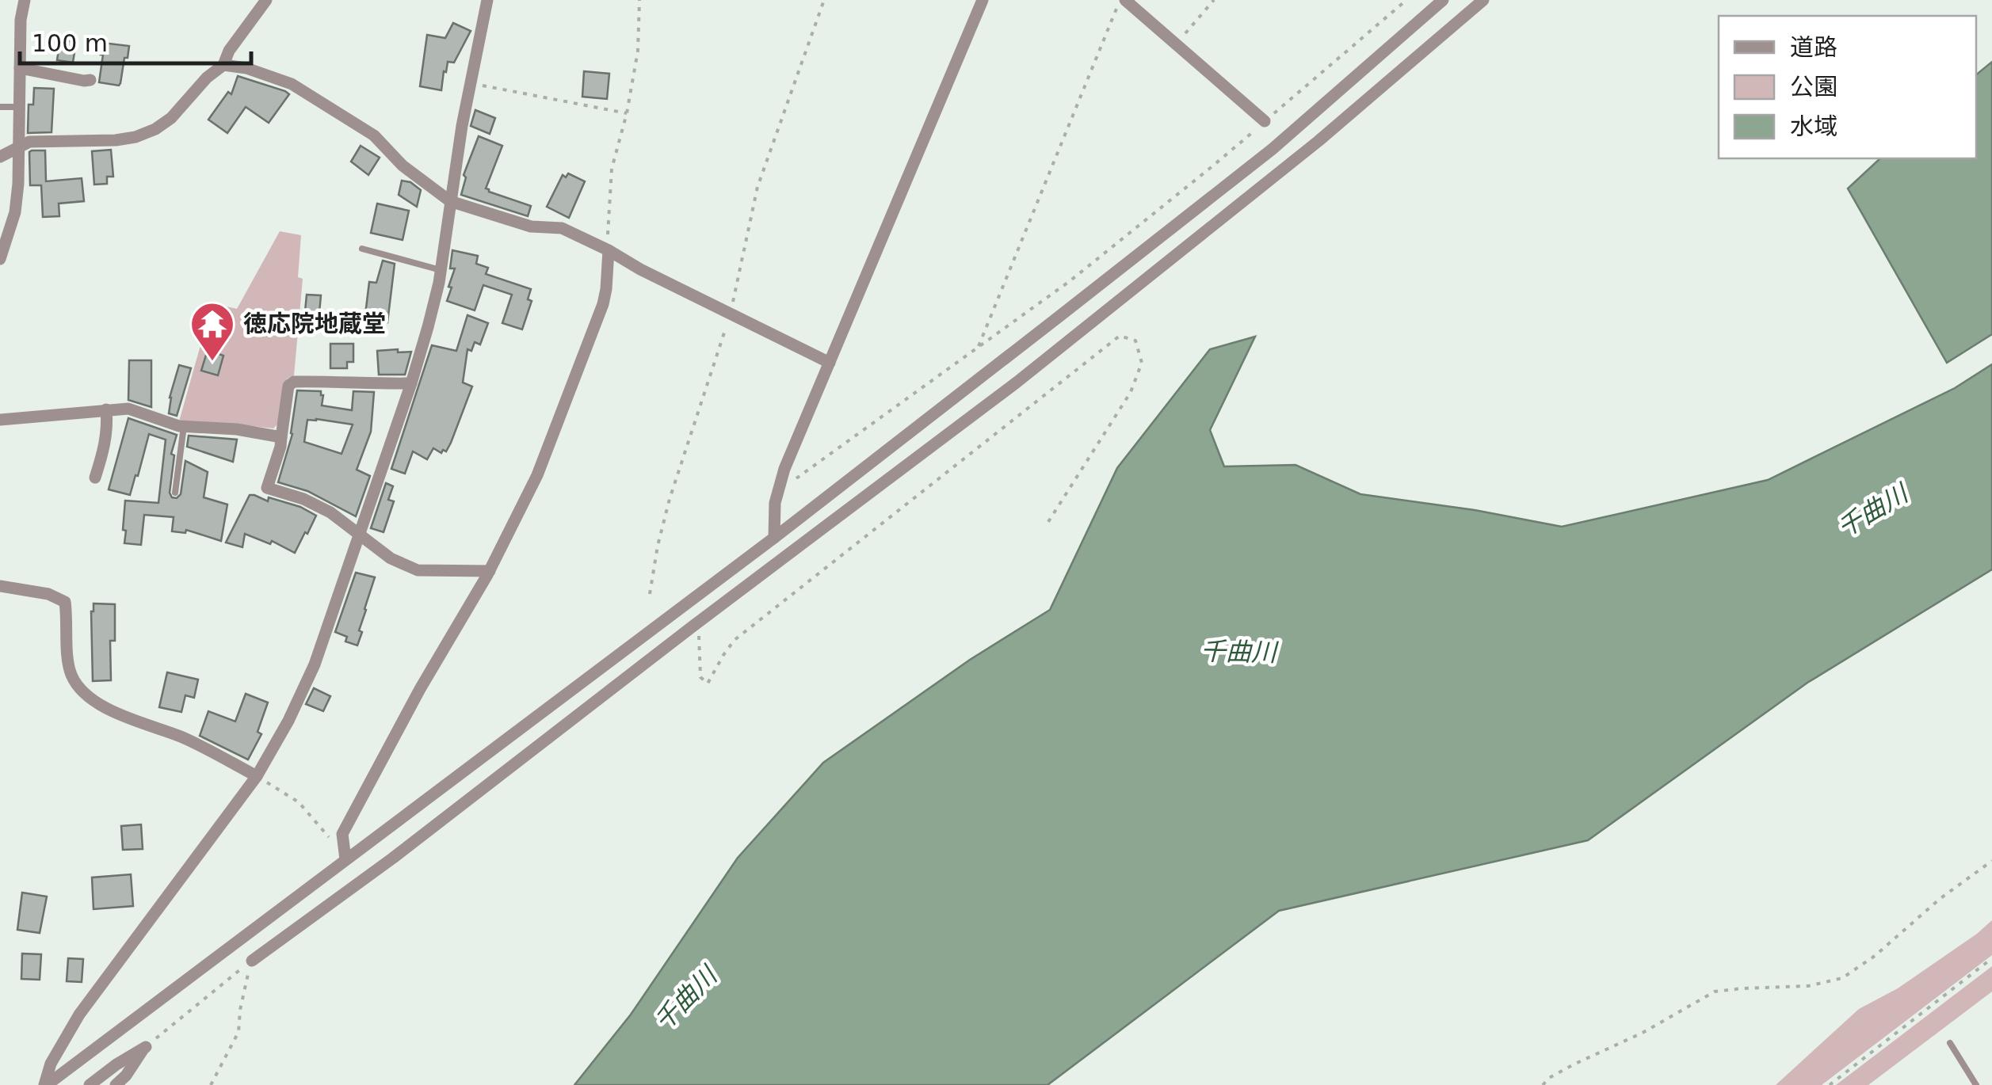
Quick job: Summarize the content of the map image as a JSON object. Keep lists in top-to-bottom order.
{
  "water": ["千曲川"],
  "places": {
    "temple": ["徳応院地蔵堂"]
  },
  "legend": ["道路", "公園", "水域"],
  "scale_bar": "100 m"
}
